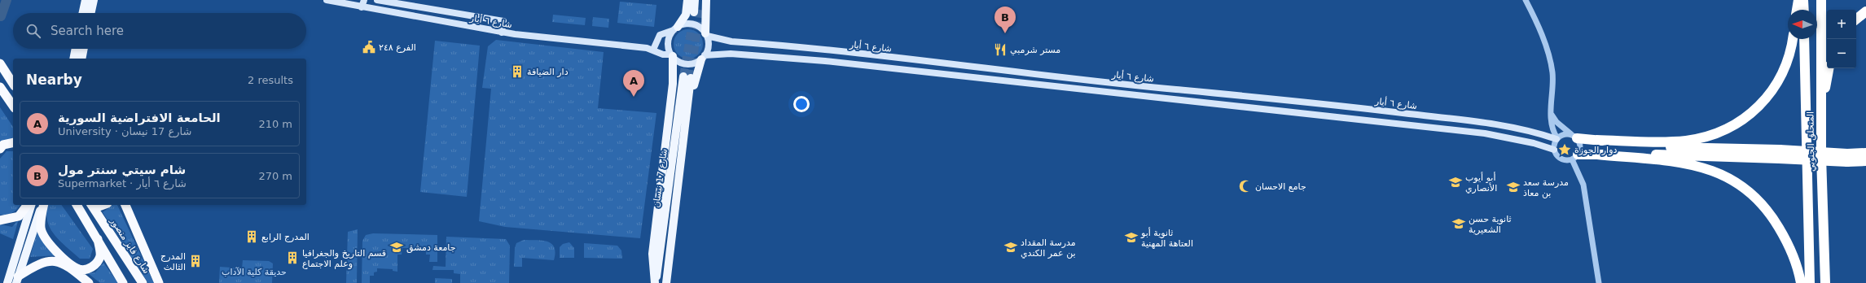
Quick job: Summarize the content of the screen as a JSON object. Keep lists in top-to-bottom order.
{
  "streets": {
    "highway": ["المتحلق الجنوبي", "شارع فايز منصور"],
    "main road": ["شارع ٦ أيار", "شارع 17 نيسان"]
  },
  "parks": ["حديقة كلية الآداب"],
  "places": {
    "public building": ["الفرع ٢٤٨"],
    "restaurant": ["مستر شرمبي"],
    "building": [
      "دار الضيافة",
      "المدرج الرابع",
      "قسم التاريخ والجغرافيا وعلم الاجتماع",
      "المدرج الثالث"
    ],
    "place": ["دوار الجوزة"],
    "school or university": [
      "أبو أيوب الأنصاري",
      "مدرسة سعد بن معاذ",
      "ثانوية حسن الشعيرية",
      "ثانوية أبو العتاهة المهنية",
      "جامعة دمشق",
      "مدرسة المقداد بن عمر الكندي"
    ],
    "mosque": ["جامع الاحسان"]
  },
  "north": "left",
  "page": {
    "pins": ["B", "A"],
    "map_buttons": ["+", "−"],
    "search": "Search here",
    "heading": ["Nearby", "2 results"],
    "list": [
      {
        "mark": "A",
        "name": "الحامعة الافتراضية السورية",
        "note": "University · شارع 17 نيسان",
        "value": "210 m"
      },
      {
        "mark": "B",
        "name": "شام سيتي سنتر مول",
        "note": "Supermarket · شارع ٦ أيار",
        "value": "270 m"
      }
    ]
  }
}
